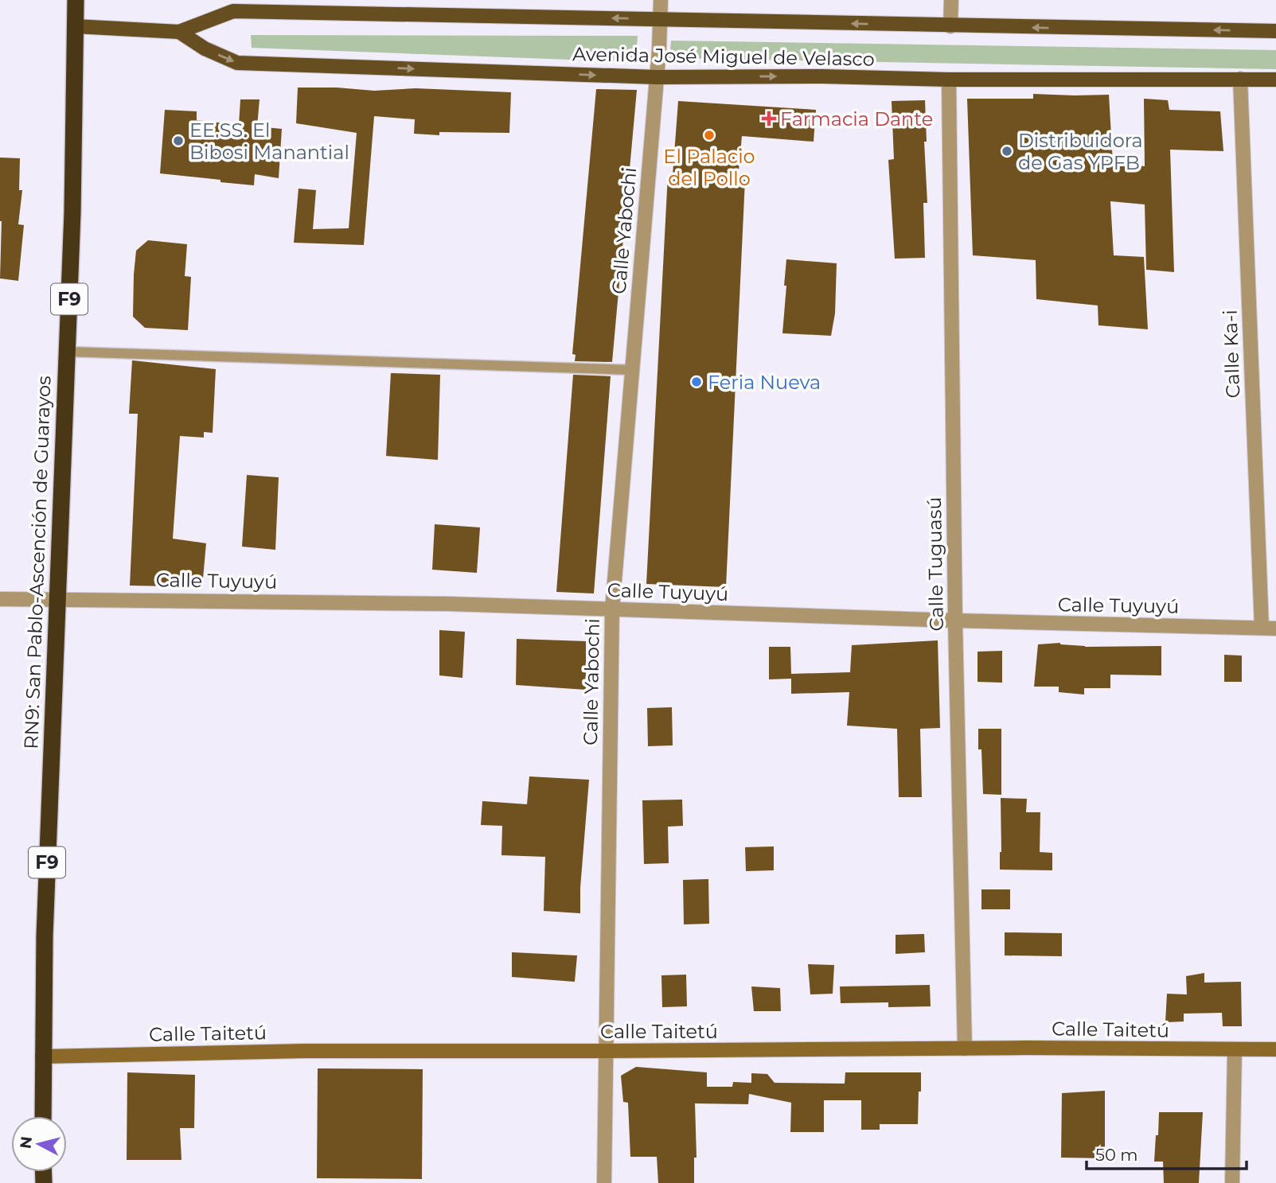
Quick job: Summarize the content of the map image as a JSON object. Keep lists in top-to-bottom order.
{
  "streets": {
    "highway": ["F9", "RN9: San Pablo-Ascención de Guarayos"],
    "main road": ["Avenida José Miguel de Velasco"],
    "street": [
      "Calle Yabochi",
      "Calle Ka-i",
      "Calle Tuguasú",
      "Calle Tuyuyú",
      "Calle Taitetú"
    ]
  },
  "crossings": [
    ["Avenida José Miguel de Velasco", "Calle Yabochi"],
    ["Avenida José Miguel de Velasco", "Calle Ka-i"],
    ["Avenida José Miguel de Velasco", "RN9: San Pablo-Ascención de Guarayos"],
    ["Avenida José Miguel de Velasco", "Calle Tuguasú"],
    ["Calle Yabochi", "Calle Tuyuyú"],
    ["Calle Yabochi", "Calle Taitetú"],
    ["Calle Ka-i", "Calle Tuyuyú"],
    ["RN9: San Pablo-Ascención de Guarayos", "Calle Tuyuyú"],
    ["RN9: San Pablo-Ascención de Guarayos", "Calle Taitetú"],
    ["Calle Tuguasú", "Calle Tuyuyú"],
    ["Calle Tuguasú", "Calle Taitetú"]
  ],
  "places": {
    "health": ["Farmacia Dante"],
    "other": [
      "El Palacio del Pollo",
      "EE.SS. El Bibosi Manantial",
      "Distribuidora de Gas YPFB",
      "Feria Nueva"
    ]
  },
  "scale_bar": "50 m",
  "north": "left"
}
